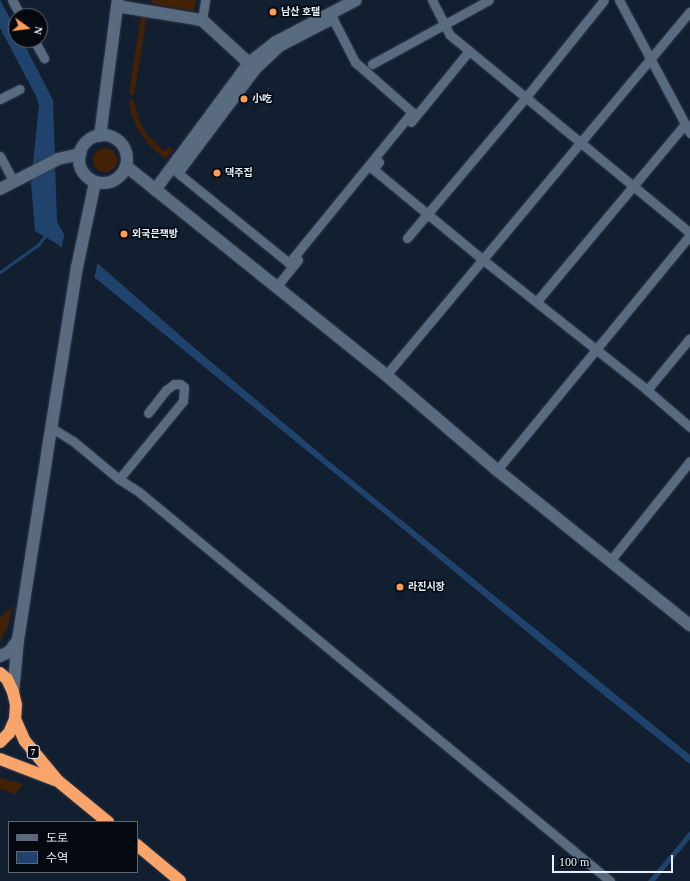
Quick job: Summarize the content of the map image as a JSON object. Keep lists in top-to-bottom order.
{
  "streets": {
    "highway": ["7"]
  },
  "places": [
    "남산 호탤",
    "小吃",
    "댁주집",
    "외국믄책방",
    "라진시장"
  ],
  "legend": ["도로", "수역"],
  "scale_bar": "100 m",
  "north": "right"
}
